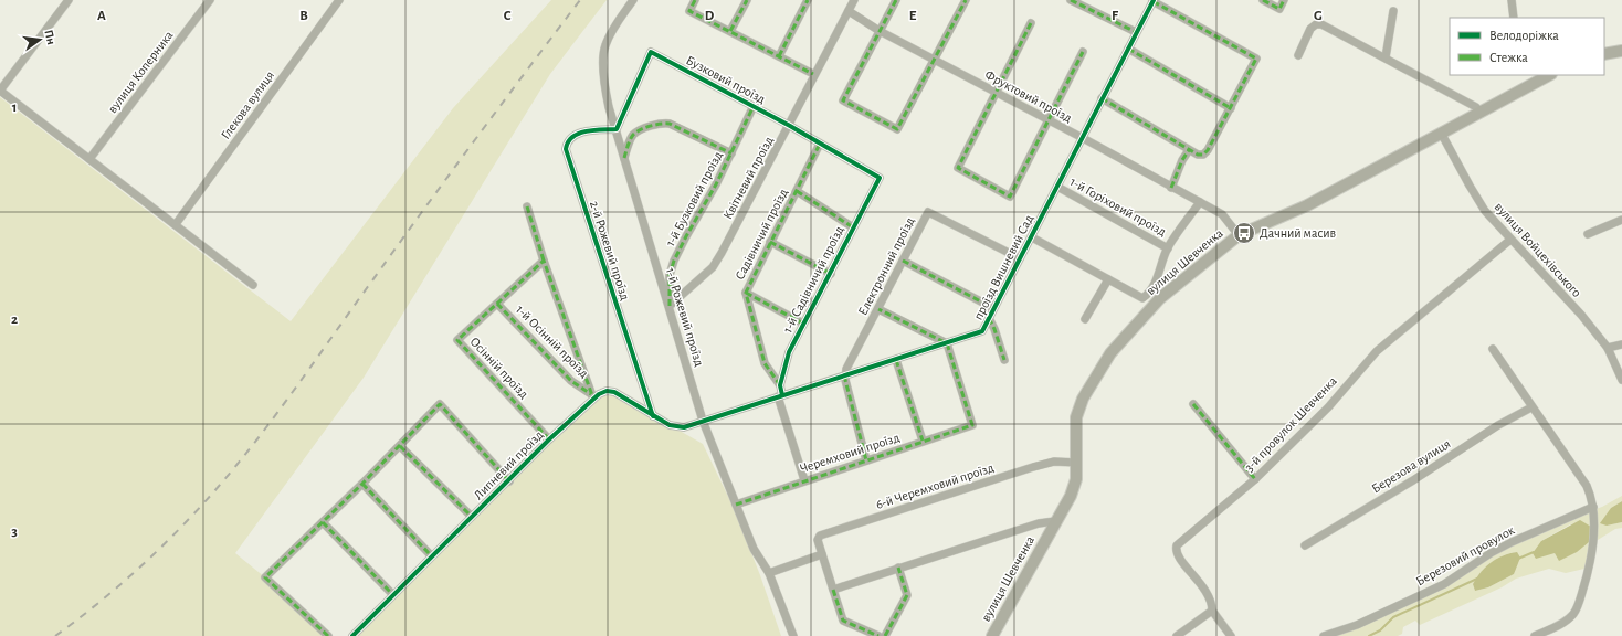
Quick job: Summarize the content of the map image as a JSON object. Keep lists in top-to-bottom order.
{
  "streets": {
    "street": [
      "вулиця Коперника",
      "Бузковий проїзд",
      "Фруктовий проїзд",
      "Глекова вулиця",
      "Квітневий проїзд",
      "1-й Бузковий проїзд",
      "1-й Горіховий проїзд",
      "Садівничий проїзд",
      "вулиця Войцехівського",
      "2-й Рожевий проїзд",
      "вулиця Шевченка",
      "Електронний проїзд",
      "проїзд Вишневий Сад",
      "1-й Садівничий проїзд",
      "1-й Рожевий проїзд",
      "1-й Осінній проїзд",
      "Осінній проїзд",
      "3-й провулок Шевченка",
      "Черемховий проїзд",
      "Липневий проїзд",
      "Березова вулиця",
      "6-й Черемховий проїзд",
      "Березовий провулок"
    ]
  },
  "crossings": [
    ["Бузковий проїзд", "Квітневий проїзд"],
    ["Бузковий проїзд", "1-й Бузковий проїзд"],
    ["Бузковий проїзд", "Садівничий проїзд"],
    ["Бузковий проїзд", "2-й Рожевий проїзд"],
    ["Бузковий проїзд", "1-й Садівничий проїзд"],
    ["Бузковий проїзд", "1-й Рожевий проїзд"],
    ["Фруктовий проїзд", "Квітневий проїзд"],
    ["Фруктовий проїзд", "вулиця Шевченка"],
    ["Фруктовий проїзд", "проїзд Вишневий Сад"],
    ["Квітневий проїзд", "1-й Бузковий проїзд"],
    ["Квітневий проїзд", "1-й Рожевий проїзд"],
    ["1-й Бузковий проїзд", "1-й Рожевий проїзд"],
    ["1-й Горіховий проїзд", "проїзд Вишневий Сад"],
    ["Садівничий проїзд", "1-й Садівничий проїзд"],
    ["вулиця Войцехівського", "вулиця Шевченка"],
    ["вулиця Войцехівського", "3-й провулок Шевченка"],
    ["2-й Рожевий проїзд", "1-й Рожевий проїзд"],
    ["2-й Рожевий проїзд", "Липневий проїзд"],
    ["вулиця Шевченка", "6-й Черемховий проїзд"],
    ["Електронний проїзд", "проїзд Вишневий Сад"],
    ["проїзд Вишневий Сад", "1-й Садівничий проїзд"],
    ["проїзд Вишневий Сад", "1-й Рожевий проїзд"],
    ["проїзд Вишневий Сад", "Черемховий проїзд"],
    ["проїзд Вишневий Сад", "Липневий проїзд"],
    ["1-й Садівничий проїзд", "Черемховий проїзд"],
    ["1-й Рожевий проїзд", "Черемховий проїзд"],
    ["1-й Рожевий проїзд", "Липневий проїзд"],
    ["1-й Осінній проїзд", "Осінній проїзд"],
    ["1-й Осінній проїзд", "Липневий проїзд"],
    ["Осінній проїзд", "Липневий проїзд"]
  ],
  "places": {
    "bus stop": ["Дачний масив"]
  },
  "legend": ["Велодоріжка", "Стежка"],
  "north": "right",
  "grid": {
    "columns": [
      "A",
      "B",
      "C",
      "D",
      "E",
      "F",
      "G"
    ],
    "rows": ["1", "2", "3"]
  }
}
